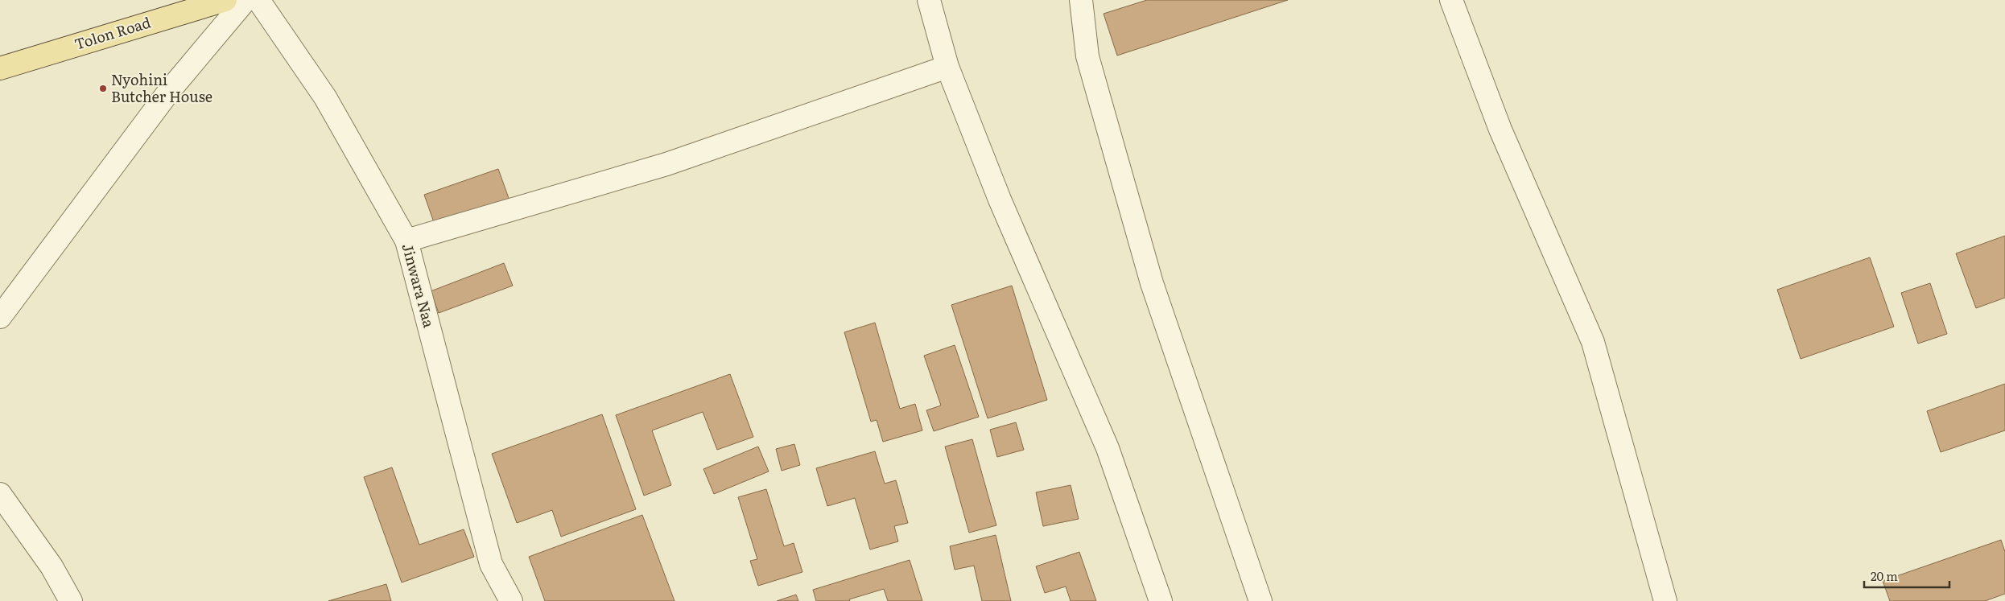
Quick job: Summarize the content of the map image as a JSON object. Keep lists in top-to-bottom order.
{
  "streets": {
    "main road": ["Tolon Road"],
    "street": ["Jinwara Naa"]
  },
  "places": ["Nyohini Butcher House"],
  "scale_bar": "20 m"
}
